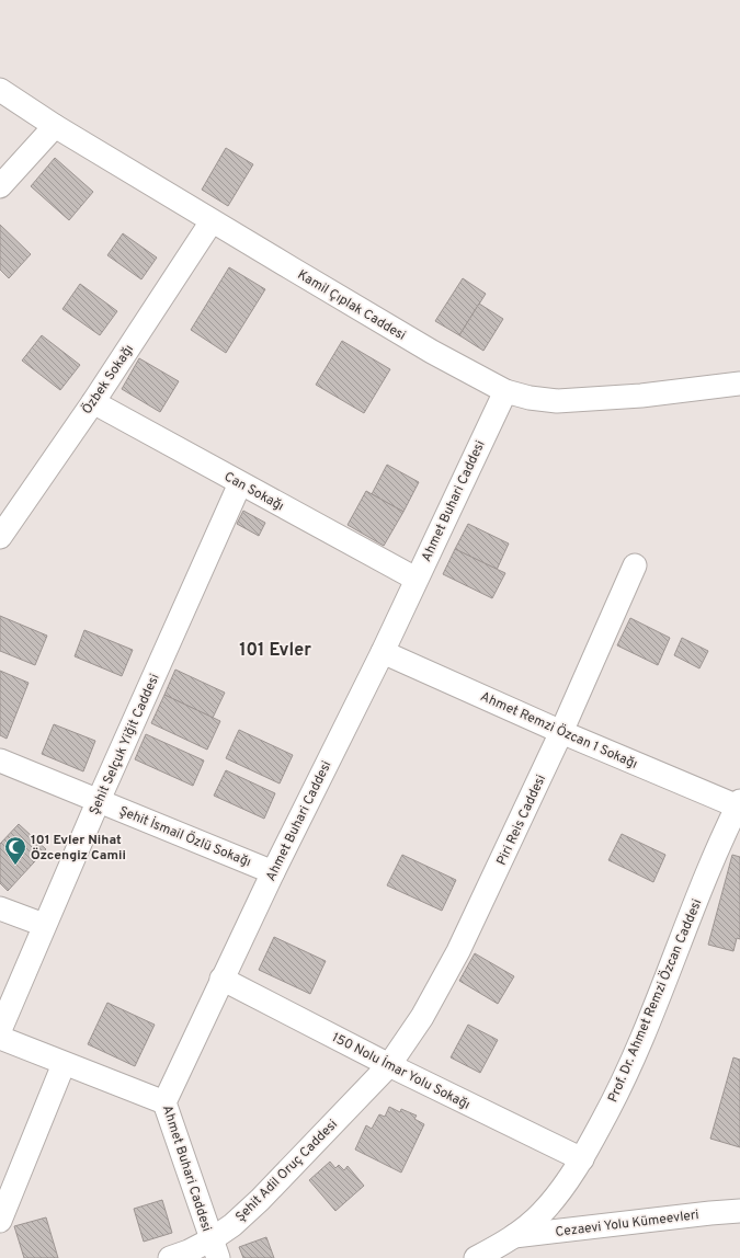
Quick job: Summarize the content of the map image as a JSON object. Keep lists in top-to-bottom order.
{
  "streets": {
    "street": [
      "Kamil Çıplak Caddesi",
      "Özbek Sokağı",
      "Can Sokağı",
      "Ahmet Buhari Caddesi",
      "Ahmet Remzi Özcan 1 Sokağı",
      "Şehit Selçuk Yiğit Caddesi",
      "Piri Reis Caddesi",
      "Şehit İsmail Özlü Sokağı",
      "Prof. Dr. Ahmet Remzi Özcan Caddesi",
      "150 Nolu İmar Yolu Sokağı",
      "Şehit Adil Oruç Caddesi",
      "Cezaevi Yolu Kümeevleri"
    ]
  },
  "crossings": [
    ["Kamil Çıplak Caddesi", "Özbek Sokağı"],
    ["Kamil Çıplak Caddesi", "Ahmet Buhari Caddesi"],
    ["Özbek Sokağı", "Can Sokağı"],
    ["Can Sokağı", "Ahmet Buhari Caddesi"],
    ["Can Sokağı", "Şehit Selçuk Yiğit Caddesi"],
    ["Ahmet Buhari Caddesi", "Ahmet Remzi Özcan 1 Sokağı"],
    ["Ahmet Buhari Caddesi", "Şehit İsmail Özlü Sokağı"],
    ["Ahmet Buhari Caddesi", "150 Nolu İmar Yolu Sokağı"],
    ["Ahmet Buhari Caddesi", "Şehit Adil Oruç Caddesi"],
    ["Ahmet Remzi Özcan 1 Sokağı", "Piri Reis Caddesi"],
    ["Ahmet Remzi Özcan 1 Sokağı", "Prof. Dr. Ahmet Remzi Özcan Caddesi"],
    ["Şehit Selçuk Yiğit Caddesi", "Şehit İsmail Özlü Sokağı"],
    ["Piri Reis Caddesi", "150 Nolu İmar Yolu Sokağı"],
    ["Piri Reis Caddesi", "Şehit Adil Oruç Caddesi"],
    ["Prof. Dr. Ahmet Remzi Özcan Caddesi", "150 Nolu İmar Yolu Sokağı"],
    ["Prof. Dr. Ahmet Remzi Özcan Caddesi", "Cezaevi Yolu Kümeevleri"],
    ["150 Nolu İmar Yolu Sokağı", "Şehit Adil Oruç Caddesi"]
  ],
  "districts": ["101 Evler"],
  "places": {
    "mosque": ["101 Evler Nihat Özcengiz Camii"]
  }
}
